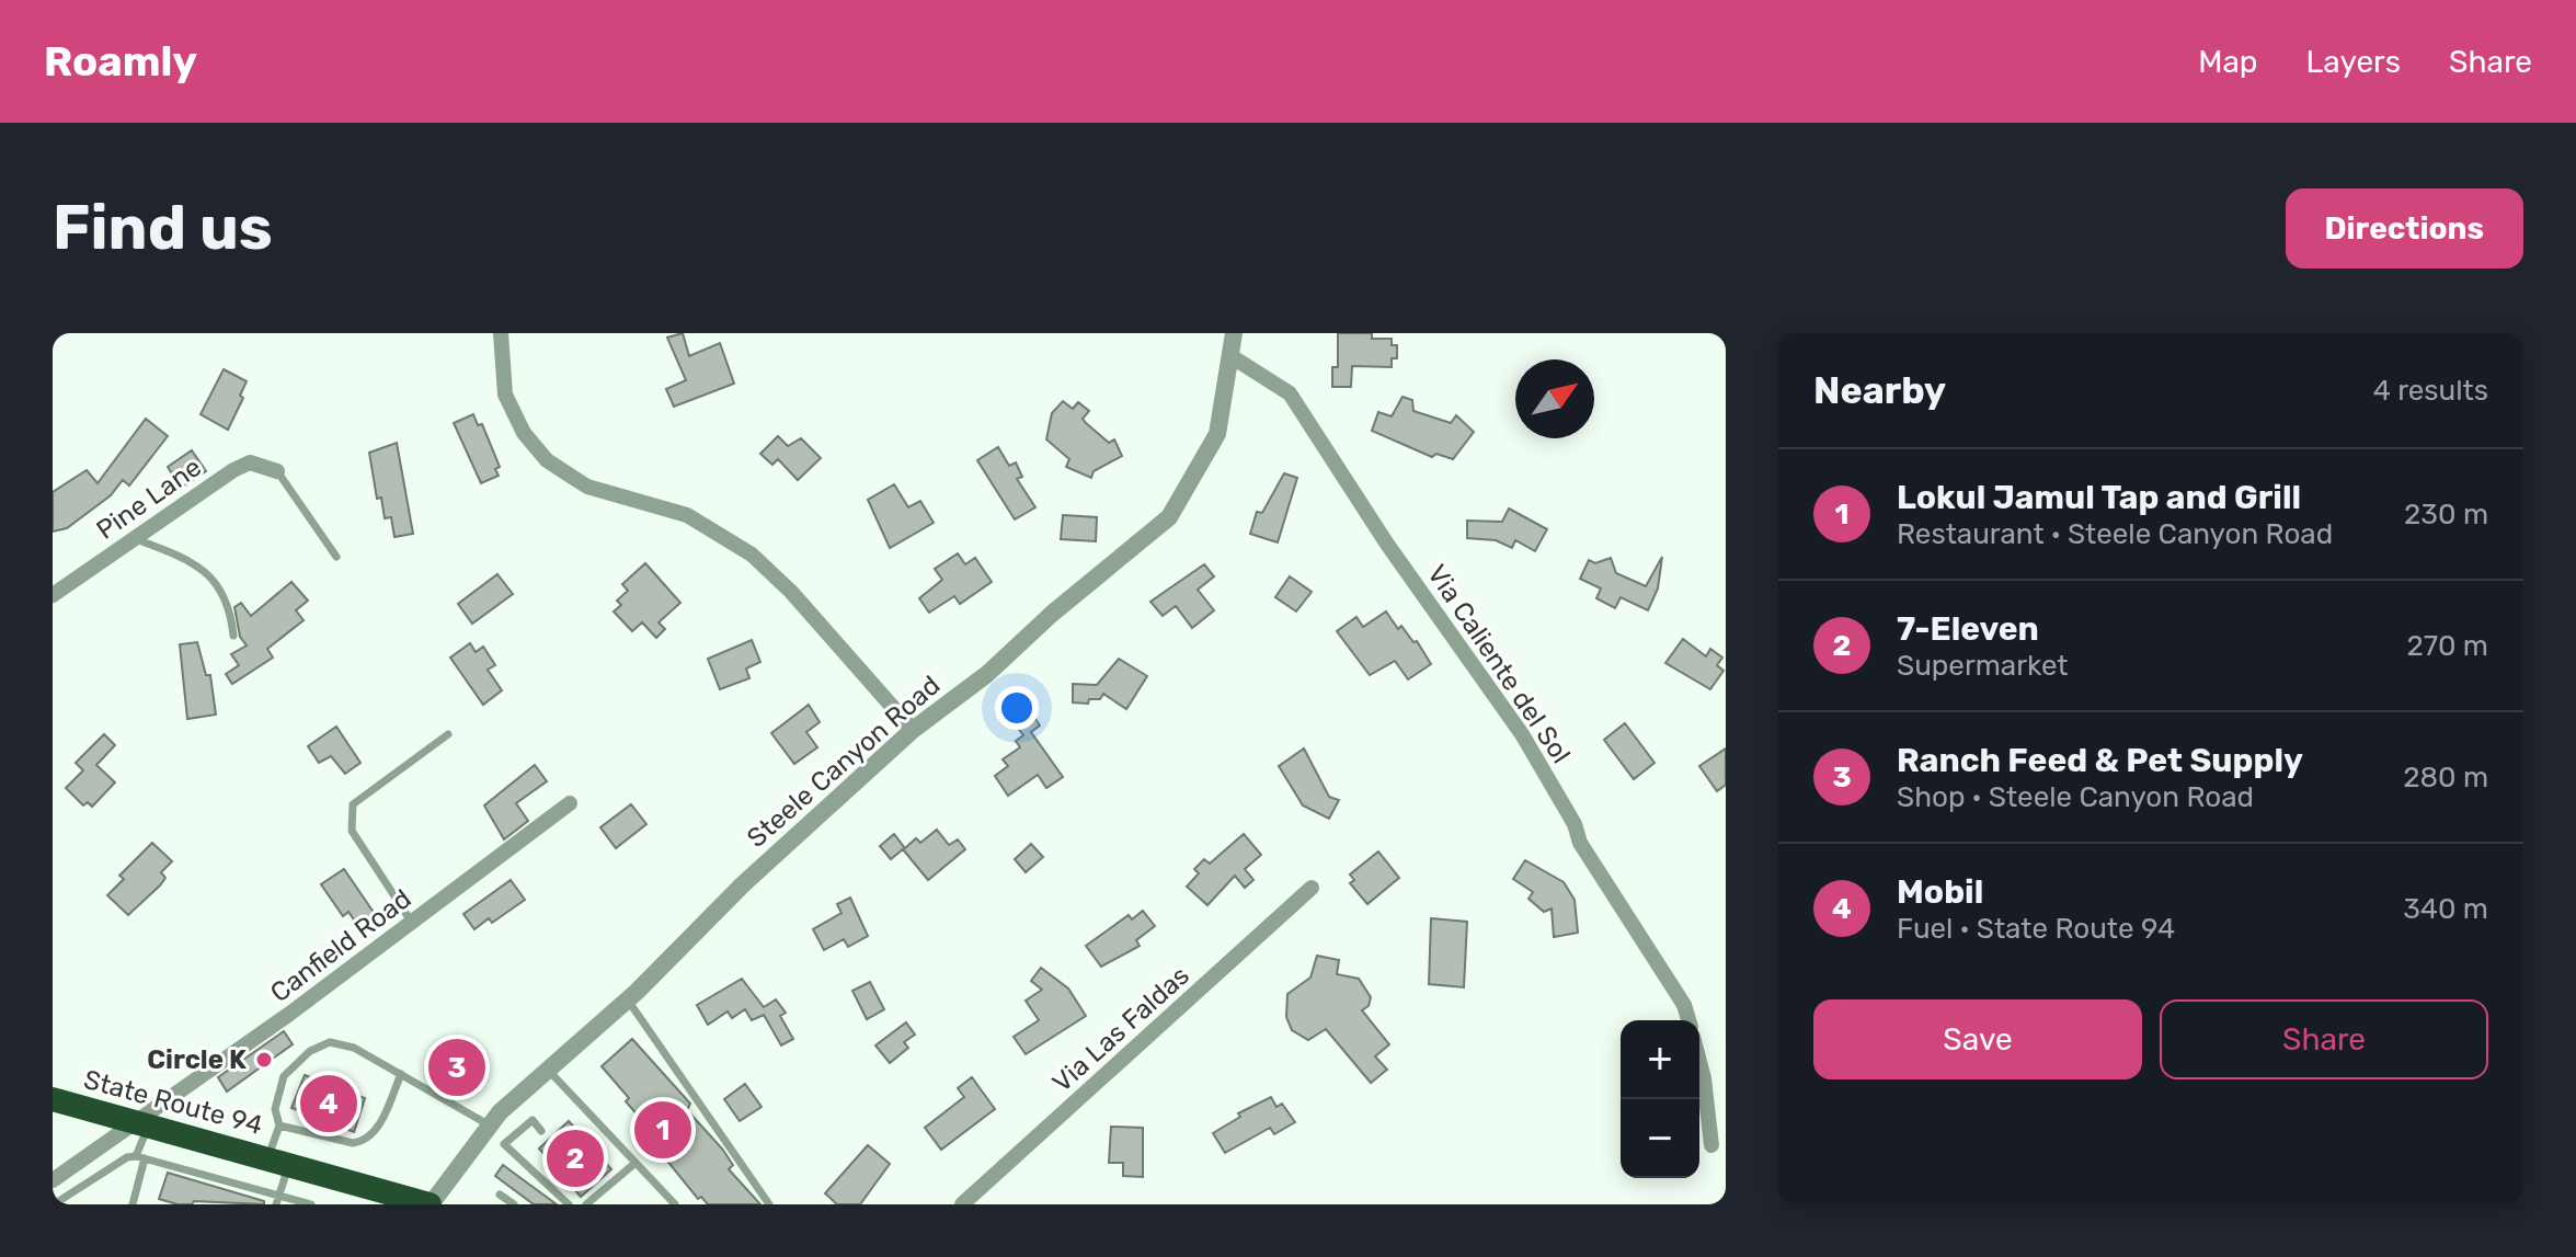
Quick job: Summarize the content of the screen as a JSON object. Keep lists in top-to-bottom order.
{
  "streets": {
    "highway": ["State Route 94"],
    "street": [
      "Pine Lane",
      "Via Caliente del Sol",
      "Steele Canyon Road",
      "Canfield Road",
      "Via Las Faldas"
    ]
  },
  "crossings": [
    ["Via Caliente del Sol", "Steele Canyon Road"],
    ["Steele Canyon Road", "State Route 94"],
    ["Canfield Road", "State Route 94"]
  ],
  "places": ["Circle K"],
  "north": "top right",
  "page": {
    "header": "Roamly",
    "nav": ["Map", "Layers", "Share"],
    "buttons": [
      "Directions",
      ["Save", "Share"]
    ],
    "title": "Find us",
    "heading": ["Nearby", "4 results"],
    "list": [
      {
        "mark": "1",
        "name": "Lokul Jamul Tap and Grill",
        "note": "Restaurant · Steele Canyon Road",
        "value": "230 m"
      },
      {
        "mark": "2",
        "name": "7-Eleven",
        "note": "Supermarket",
        "value": "270 m"
      },
      {
        "mark": "3",
        "name": "Ranch Feed & Pet Supply",
        "note": "Shop · Steele Canyon Road",
        "value": "280 m"
      },
      {
        "mark": "4",
        "name": "Mobil",
        "note": "Fuel · State Route 94",
        "value": "340 m"
      }
    ],
    "map_buttons": ["+", "−"],
    "pins": [
      "3",
      "4",
      "1",
      "2"
    ]
  }
}
